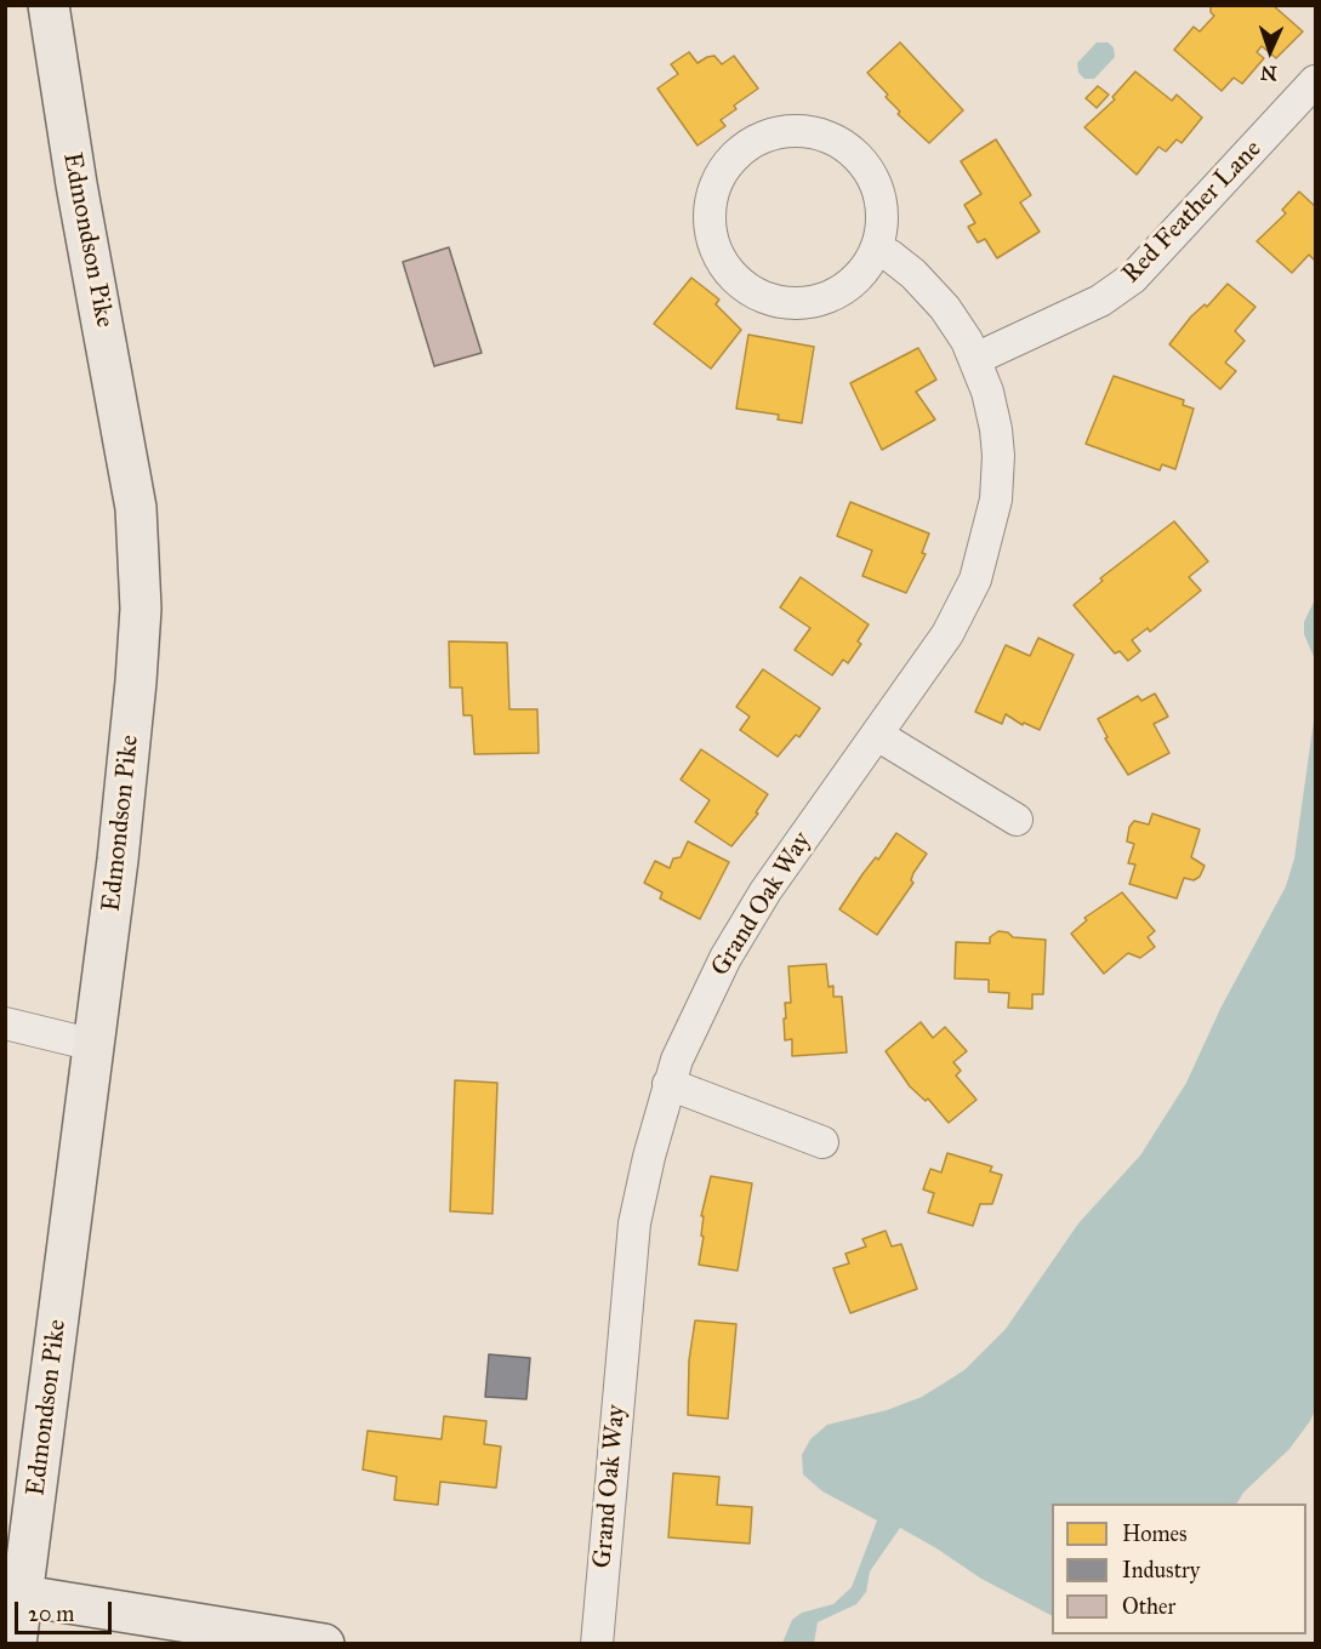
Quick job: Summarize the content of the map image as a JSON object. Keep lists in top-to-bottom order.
{
  "streets": {
    "main road": ["Edmondson Pike"],
    "street": ["Red Feather Lane", "Grand Oak Way"]
  },
  "crossings": [
    ["Red Feather Lane", "Grand Oak Way"]
  ],
  "legend": ["Homes", "Industry", "Other"],
  "scale_bar": "20 m",
  "north": "bottom"
}
